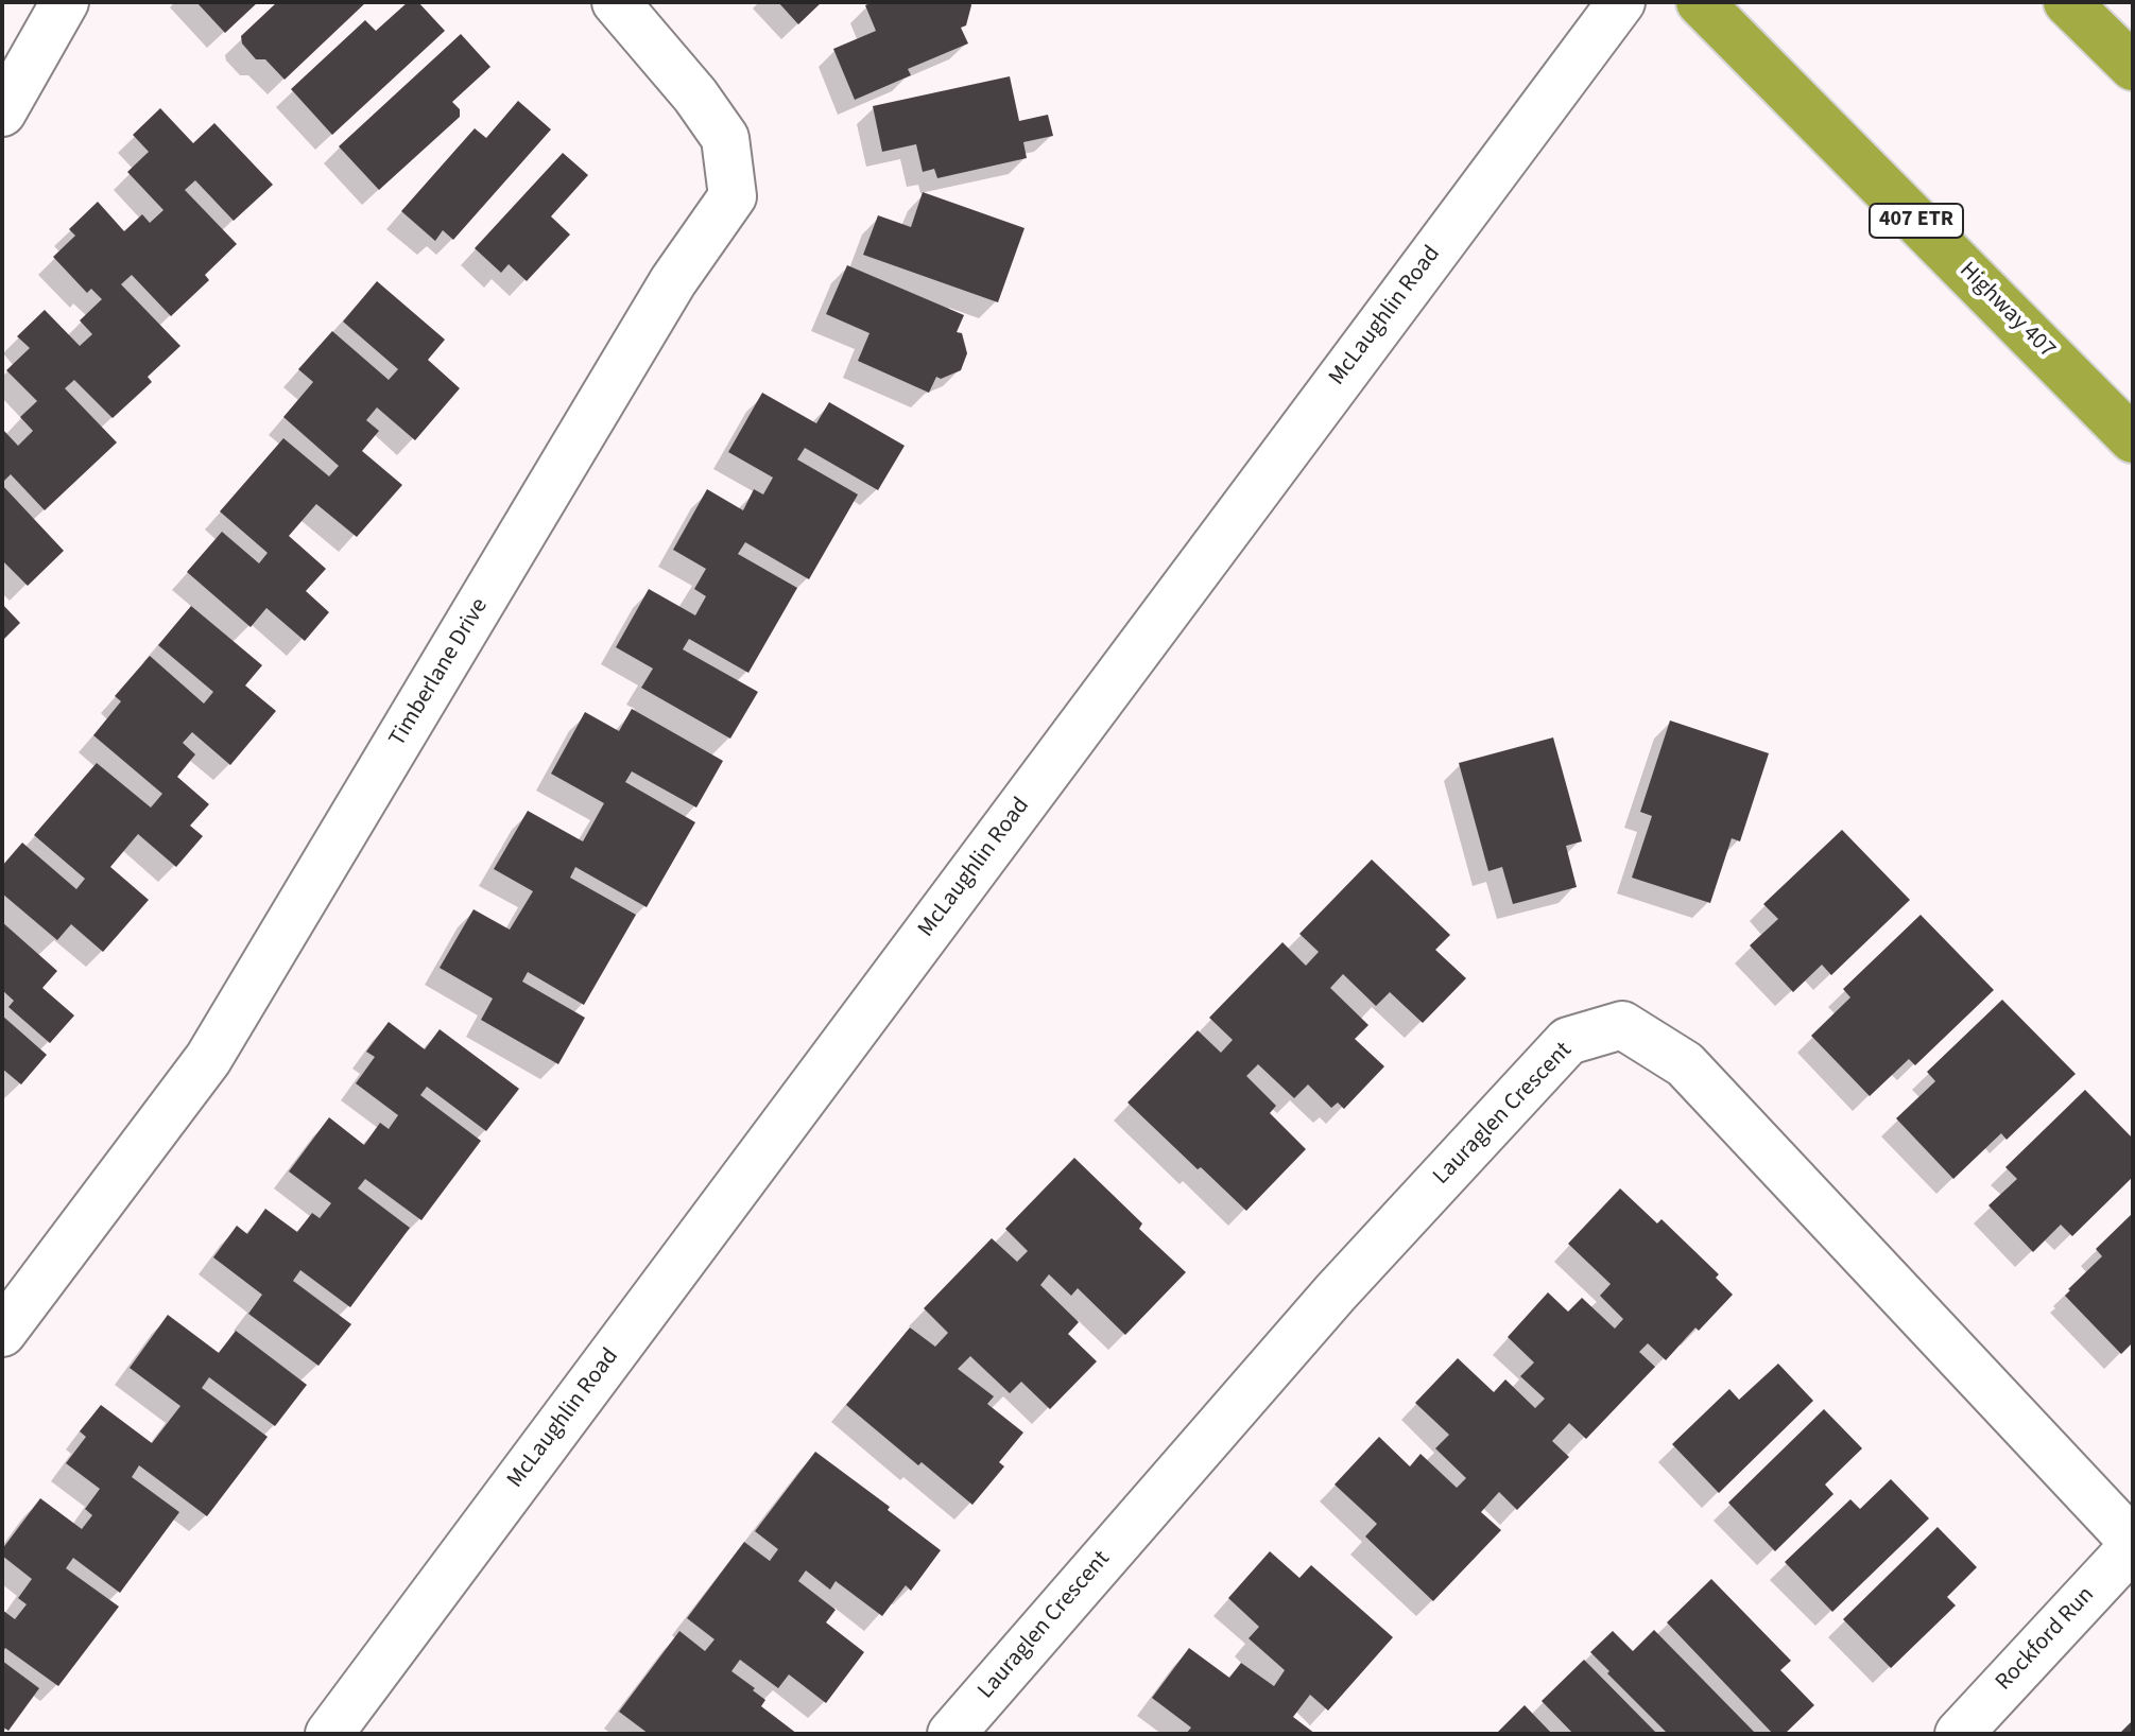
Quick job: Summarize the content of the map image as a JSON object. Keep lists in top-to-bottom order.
{
  "streets": {
    "highway": ["407 ETR", "Highway 407"],
    "street": [
      "McLaughlin Road",
      "Timberlane Drive",
      "Lauraglen Crescent",
      "Rockford Run"
    ]
  },
  "crossings": [
    ["Lauraglen Crescent", "Rockford Run"]
  ]
}
